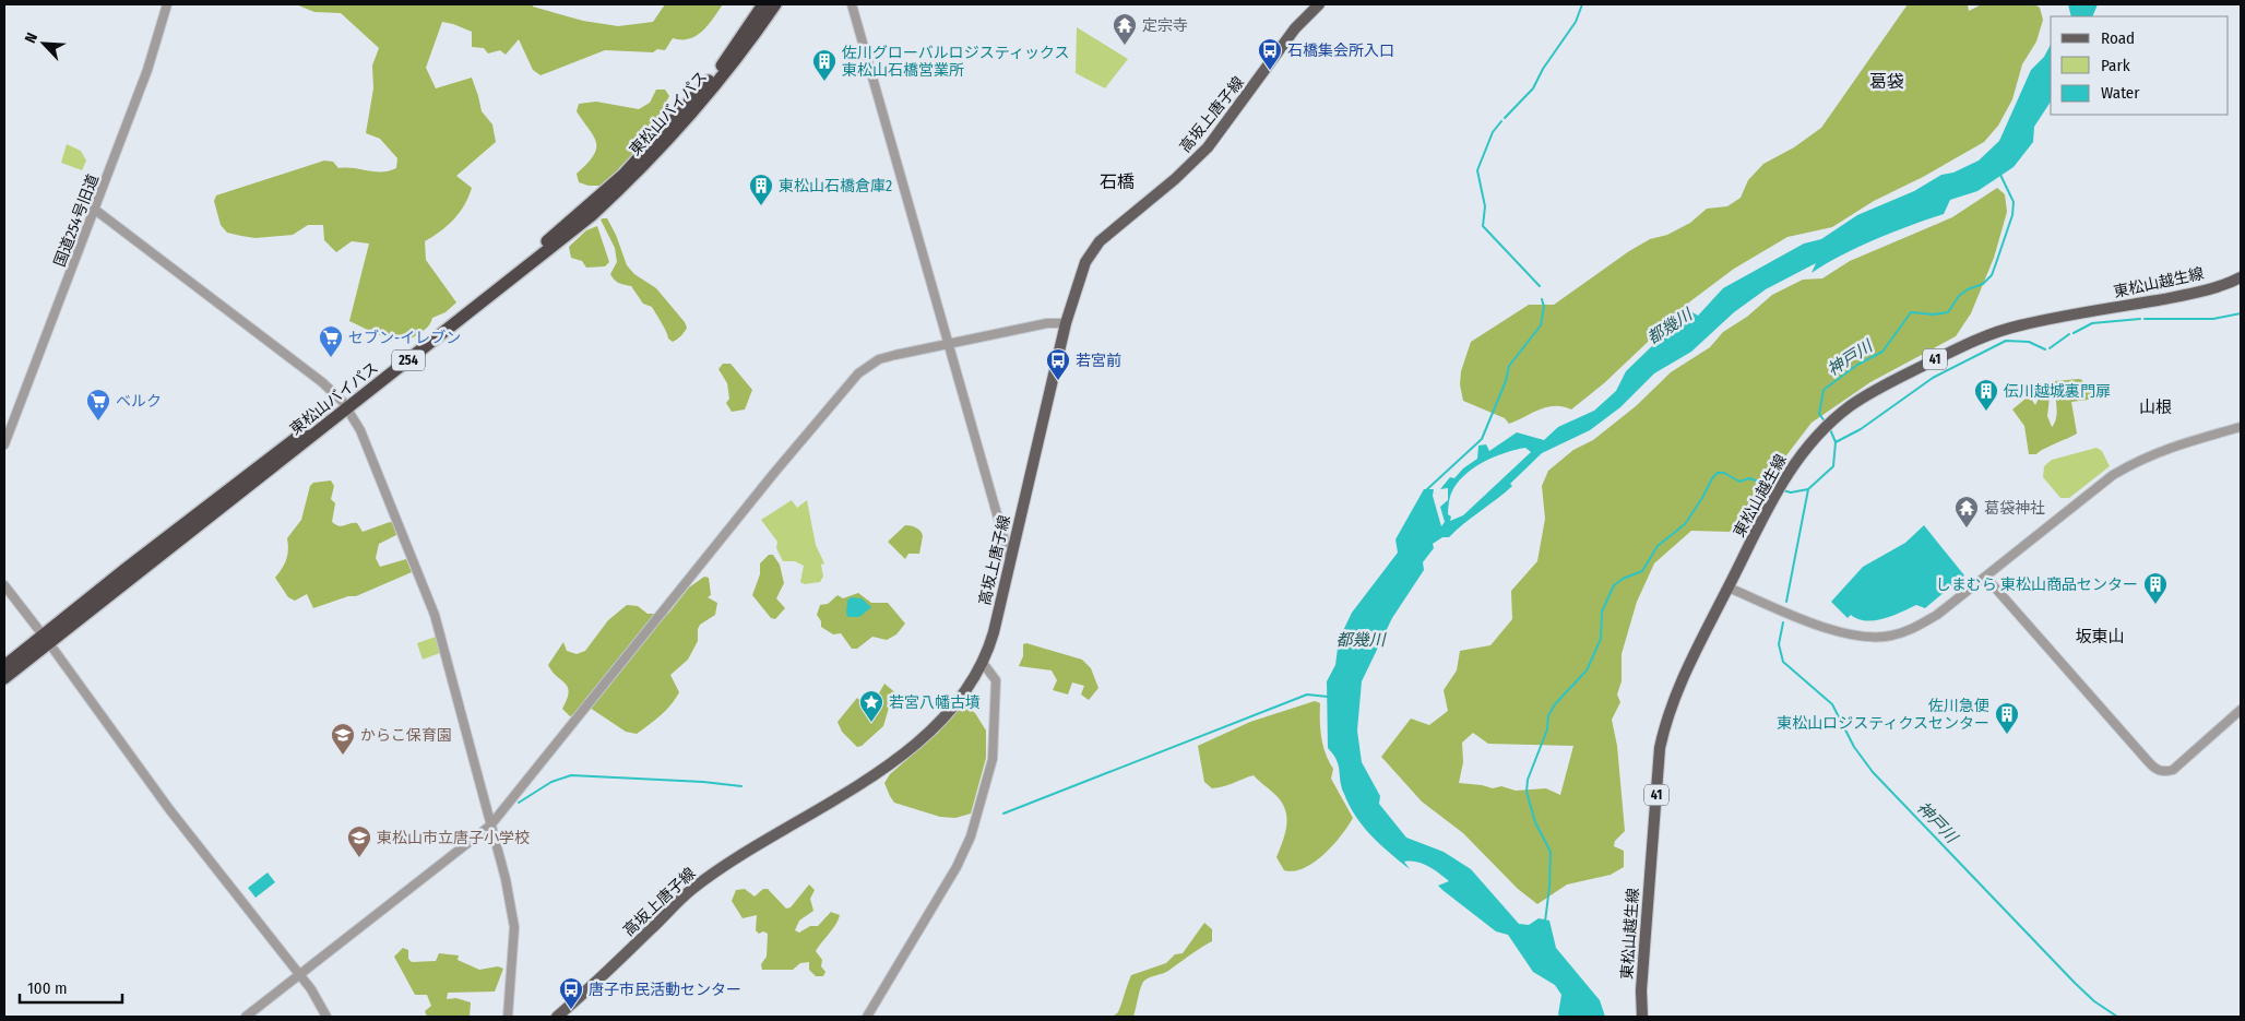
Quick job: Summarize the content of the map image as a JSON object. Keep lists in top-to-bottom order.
{
  "streets": {
    "highway": ["東松山バイパス", "254"],
    "main road": ["高坂上唐子線", "東松山越生線", "41"],
    "street": ["国道254号旧道"]
  },
  "districts": [
    "葛袋",
    "石橋",
    "山根",
    "坂東山"
  ],
  "water": ["都幾川", "神戸川"],
  "places": {
    "temple": ["定宗寺", "葛袋神社"],
    "bus stop": ["石橋集会所入口", "若宮前", "唐子市民活動センター"],
    "building": [
      "佐川グローバルロジスティックス 東松山石橋営業所",
      "東松山石橋倉庫2",
      "伝川越城裏門扉",
      "しまむら 東松山商品センター",
      "佐川急便 東松山ロジスティクスセンター"
    ],
    "supermarket": ["セブン-イレブン", "ベルク"],
    "place": ["若宮八幡古墳"],
    "school or university": ["からこ保育園", "東松山市立唐子小学校"]
  },
  "legend": ["Road", "Park", "Water"],
  "scale_bar": "100 m",
  "north": "top left"
}
